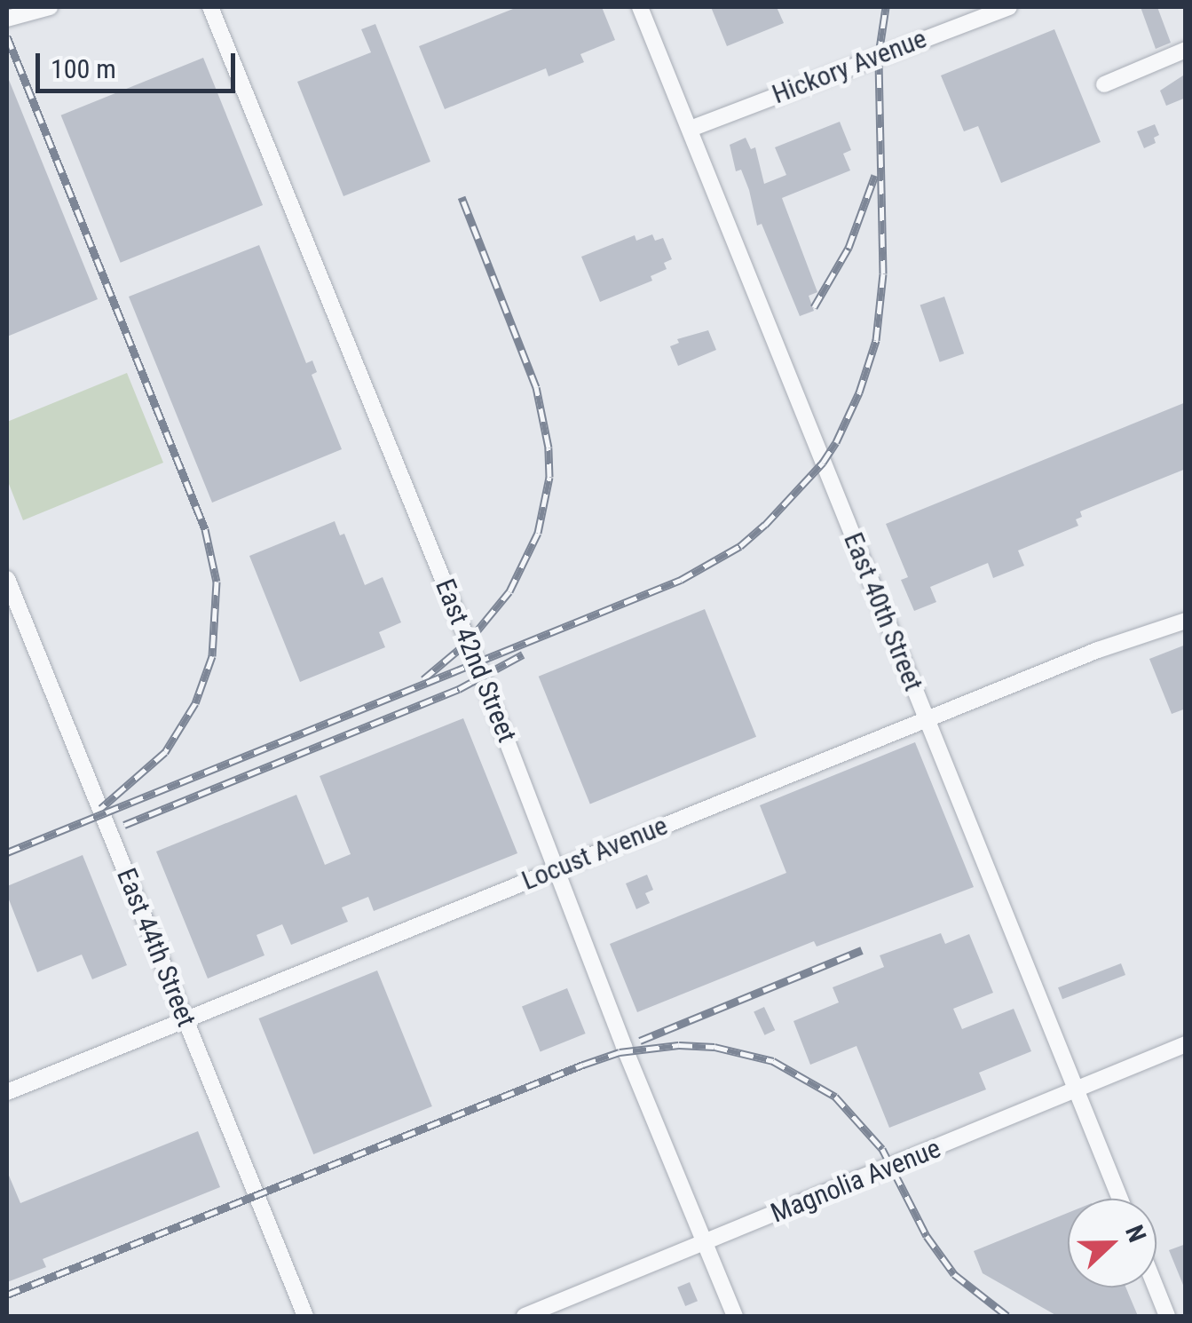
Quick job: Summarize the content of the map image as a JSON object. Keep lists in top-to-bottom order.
{
  "streets": {
    "street": [
      "Hickory Avenue",
      "East 40th Street",
      "East 42nd Street",
      "Locust Avenue",
      "East 44th Street",
      "Magnolia Avenue"
    ]
  },
  "crossings": [
    ["Hickory Avenue", "East 40th Street"],
    ["East 40th Street", "Locust Avenue"],
    ["East 40th Street", "Magnolia Avenue"],
    ["East 42nd Street", "Locust Avenue"],
    ["East 42nd Street", "Magnolia Avenue"],
    ["Locust Avenue", "East 44th Street"]
  ],
  "scale_bar": "100 m",
  "north": "right"
}
